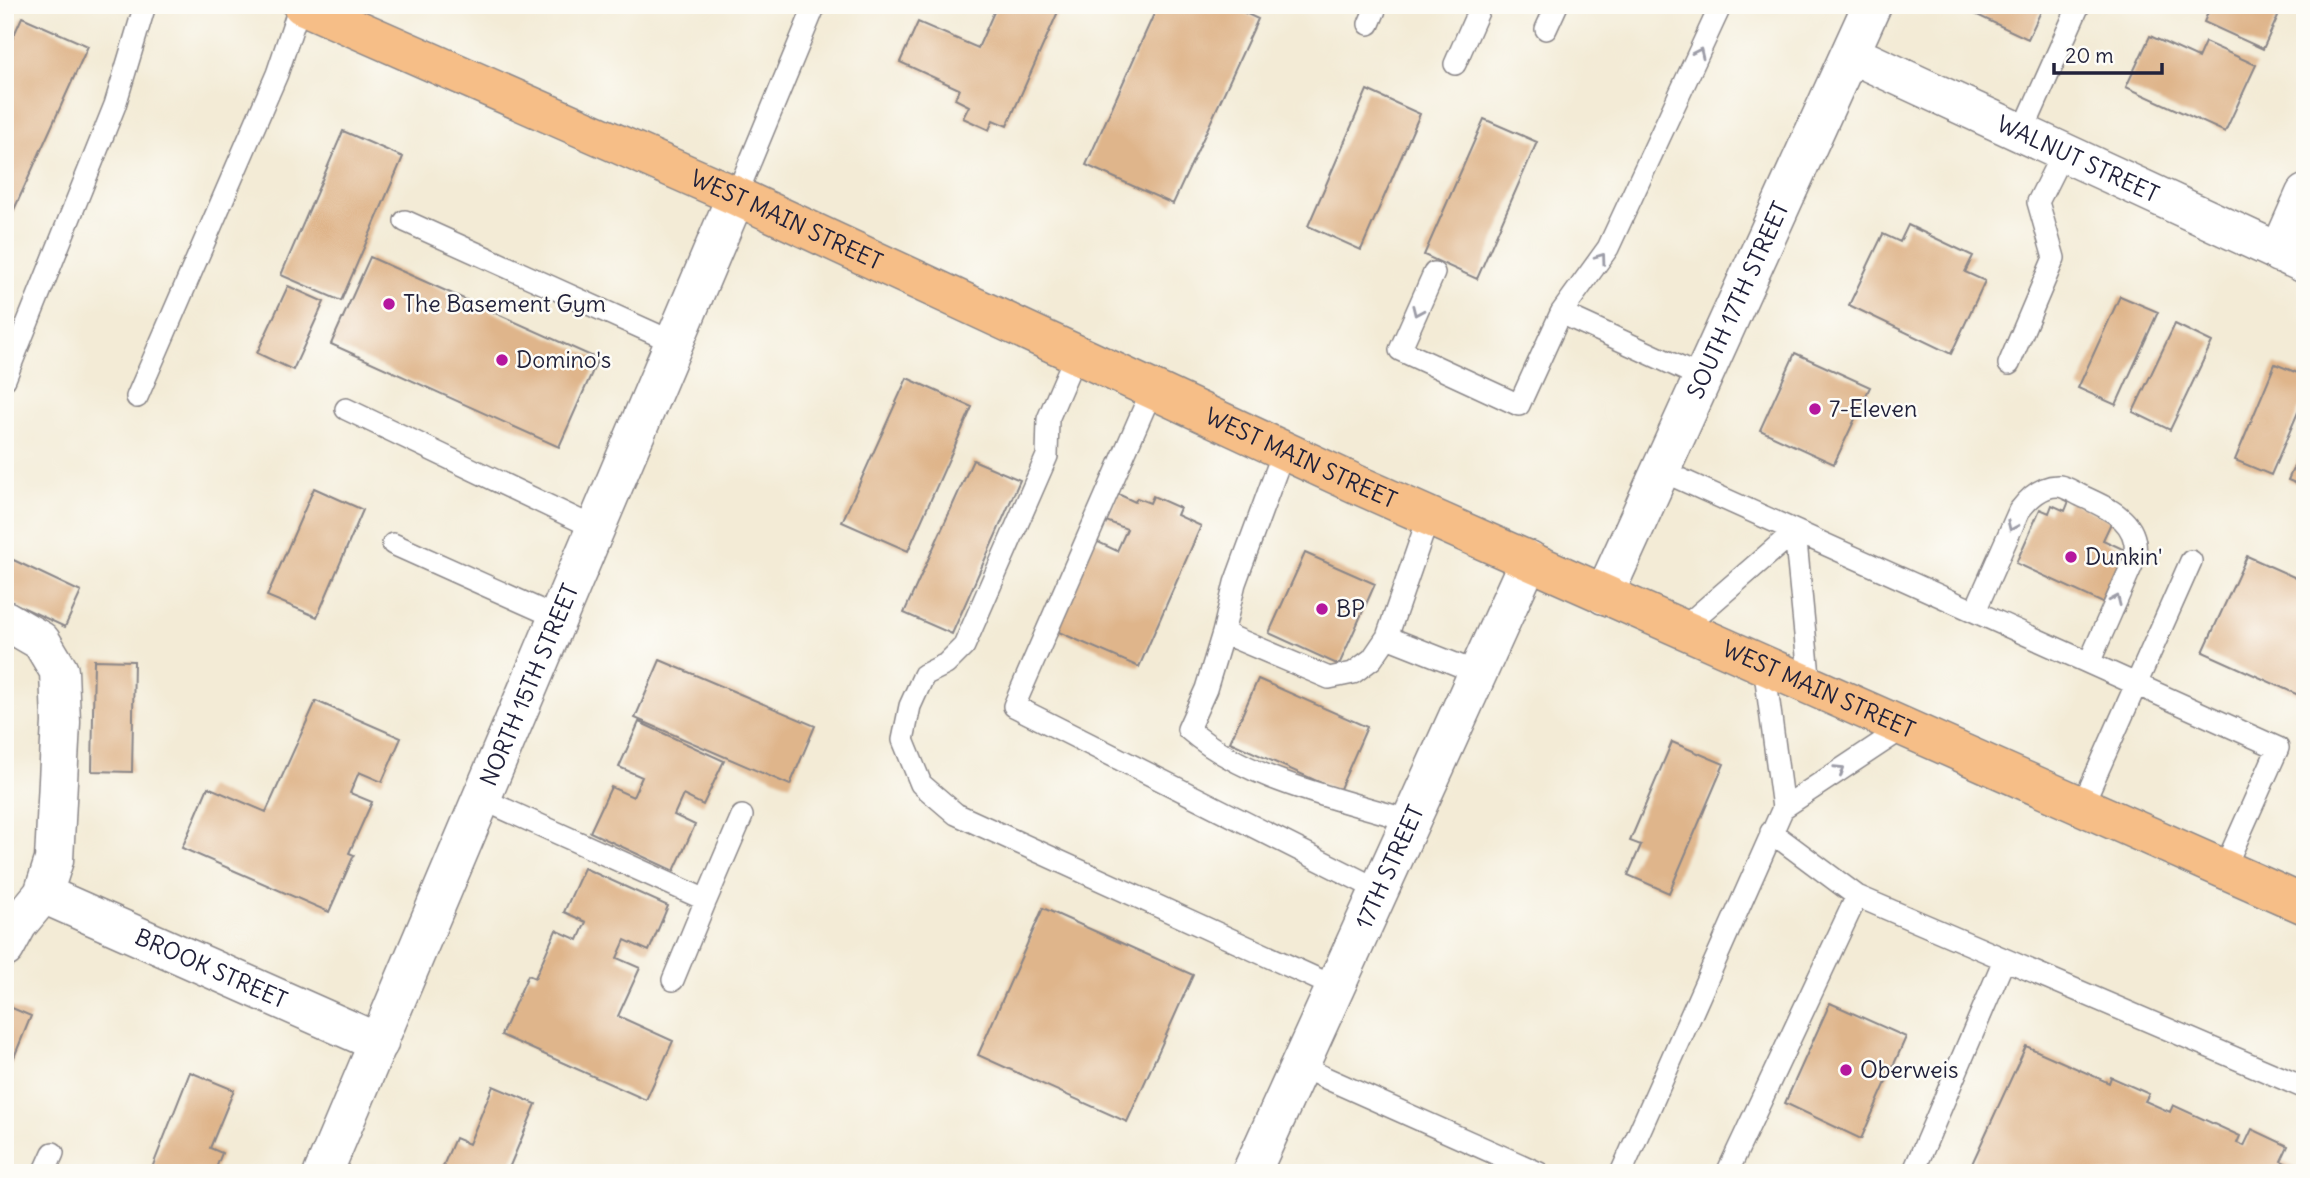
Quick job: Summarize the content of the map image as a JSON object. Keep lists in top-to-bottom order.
{
  "streets": {
    "main road": ["WEST MAIN STREET"],
    "street": [
      "WALNUT STREET",
      "SOUTH 17TH STREET",
      "NORTH 15TH STREET",
      "17TH STREET",
      "BROOK STREET"
    ]
  },
  "crossings": [
    ["WALNUT STREET", "SOUTH 17TH STREET"],
    ["WEST MAIN STREET", "SOUTH 17TH STREET"],
    ["WEST MAIN STREET", "NORTH 15TH STREET"],
    ["WEST MAIN STREET", "17TH STREET"],
    ["NORTH 15TH STREET", "BROOK STREET"]
  ],
  "places": [
    "The Basement Gym",
    "Domino's",
    "7-Eleven",
    "Dunkin'",
    "BP",
    "Oberweis"
  ],
  "scale_bar": "20 m"
}
